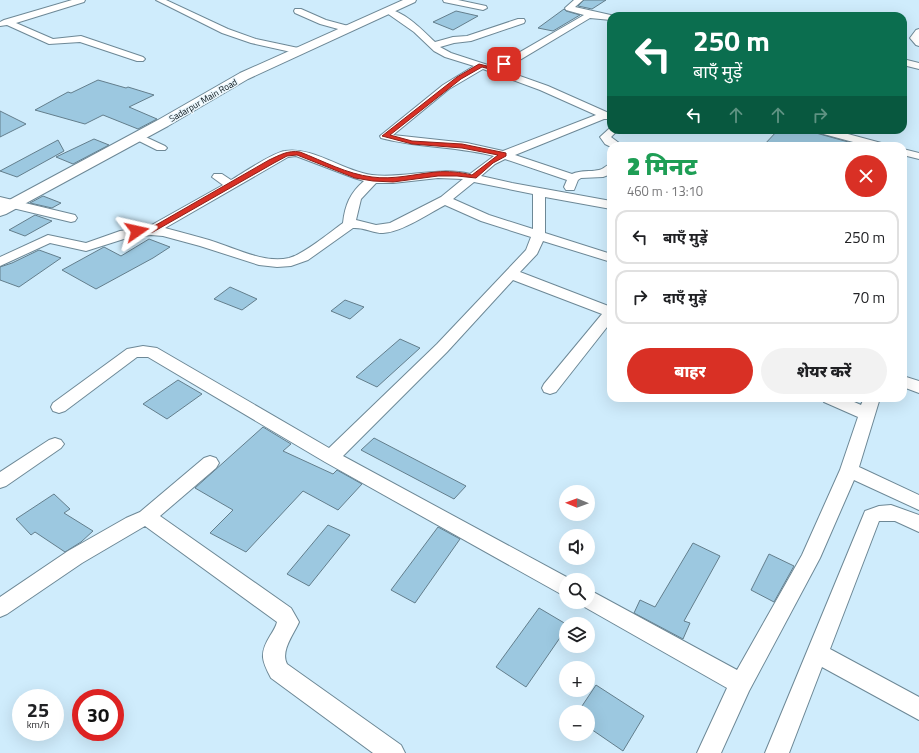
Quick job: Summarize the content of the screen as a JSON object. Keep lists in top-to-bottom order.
{
  "streets": {
    "street": ["Sadarpur Main Road"]
  },
  "north": "left",
  "page": {
    "turn": ["250 m", "बाएँ मुड़ें"],
    "heading": ["2 मिनट", "460 m · 13:10"],
    "list": [
      {
        "name": "बाएँ मुड़ें",
        "value": "250 m"
      },
      {
        "name": "दाएँ मुड़ें",
        "value": "70 m"
      }
    ],
    "buttons": ["बाहर", "शेयर करें"],
    "map_buttons": ["+", "−"],
    "speed": "25 km/h",
    "limit": "30"
  }
}
